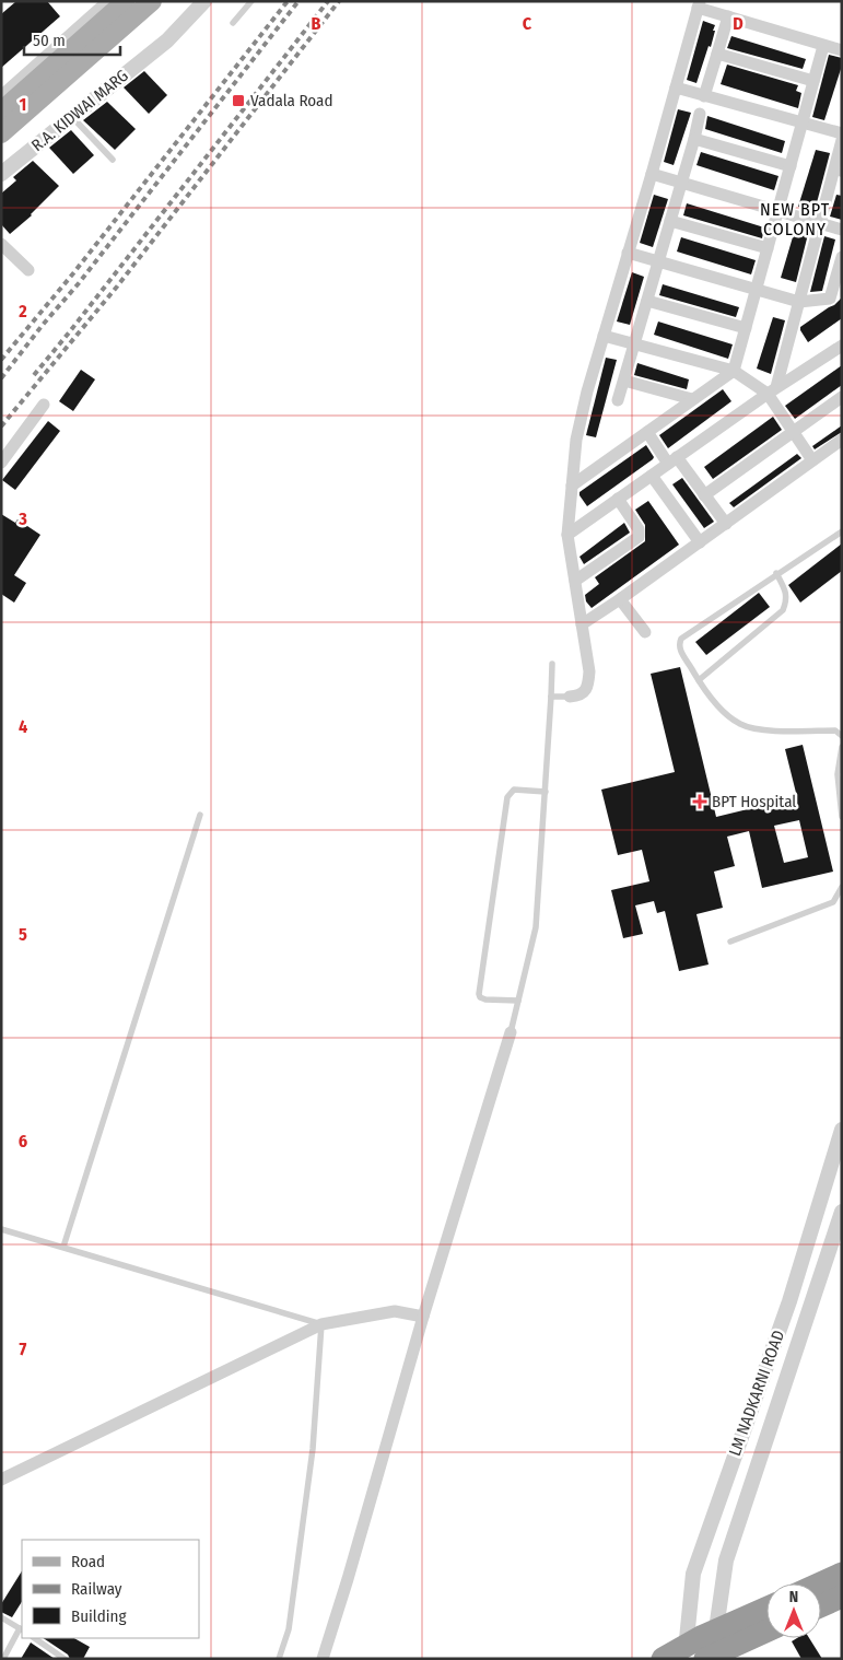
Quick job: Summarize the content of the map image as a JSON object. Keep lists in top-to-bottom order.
{
  "streets": {
    "street": ["R.A. KIDWAI MARG", "LM NADKARNI ROAD"]
  },
  "districts": ["NEW BPT COLONY"],
  "places": {
    "transit": ["Vadala Road"],
    "health": ["BPT Hospital"]
  },
  "legend": ["Road", "Railway", "Building"],
  "scale_bar": "50 m",
  "north": "top",
  "grid": {
    "columns": ["B", "C", "D"],
    "rows": [
      "1",
      "2",
      "3",
      "4",
      "5",
      "6",
      "7"
    ]
  }
}
